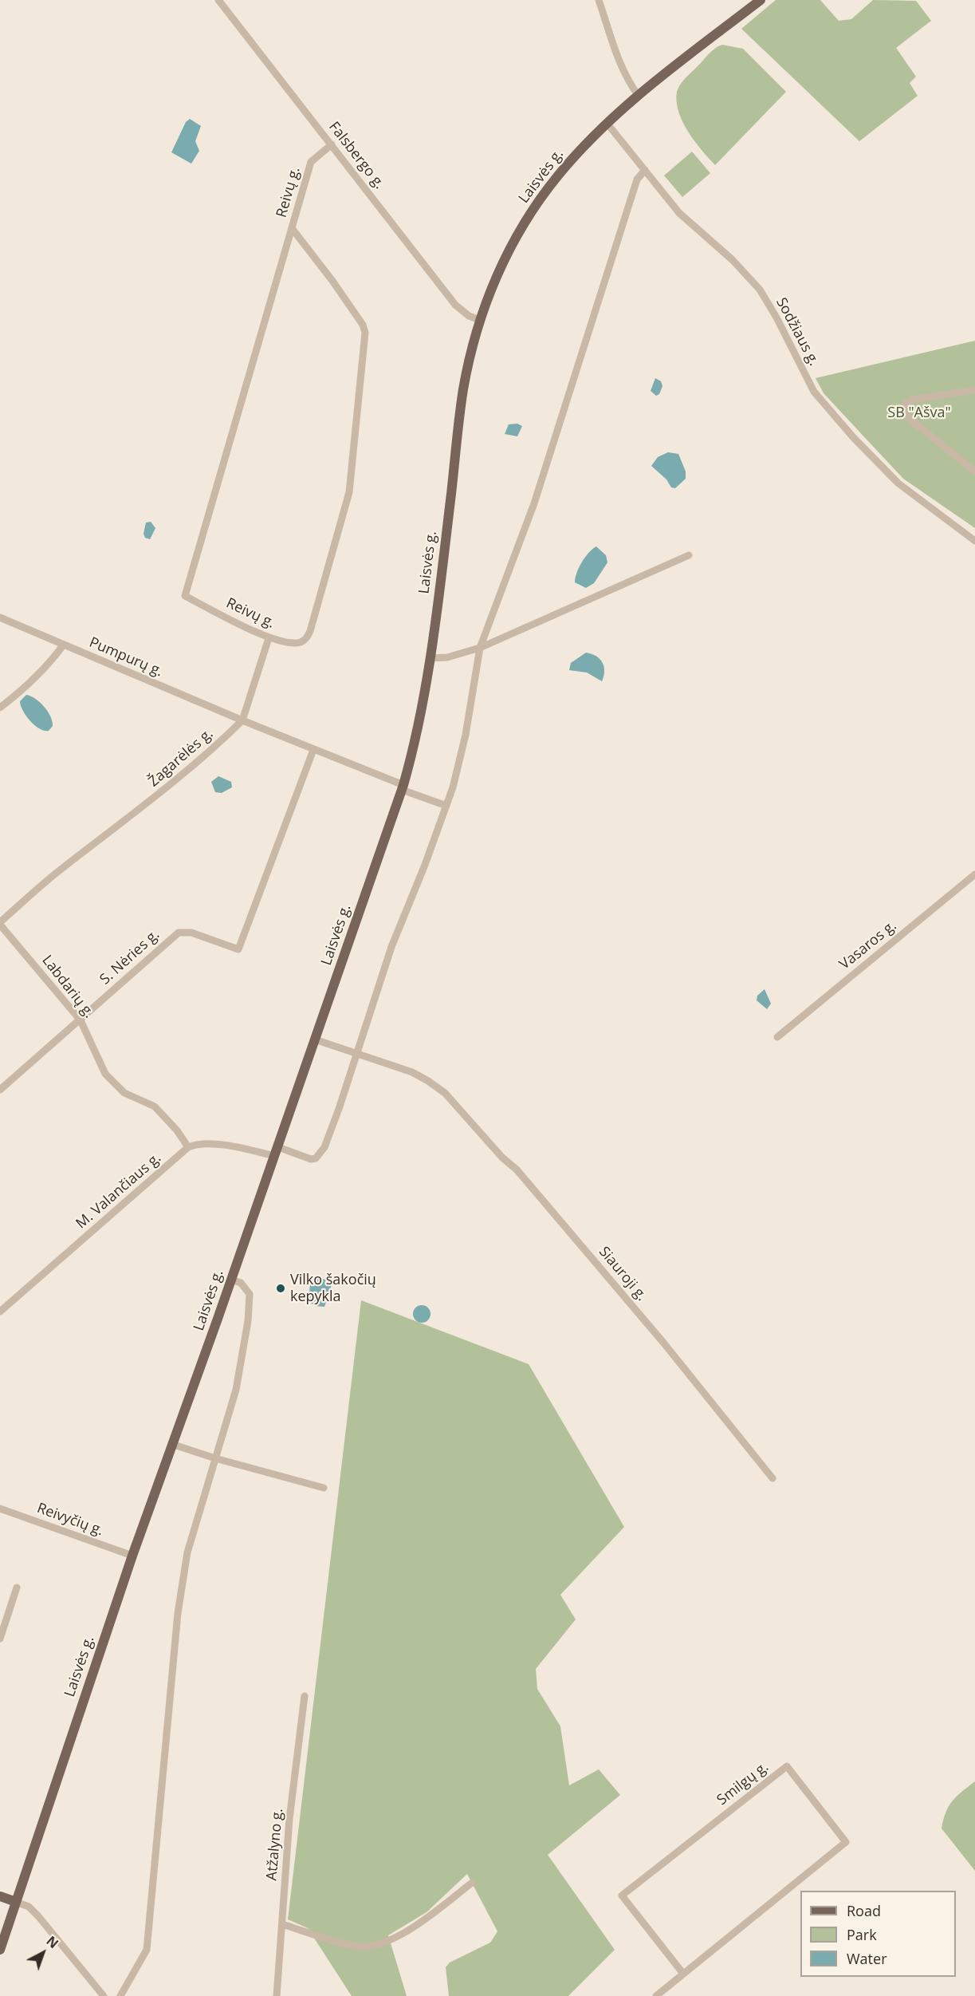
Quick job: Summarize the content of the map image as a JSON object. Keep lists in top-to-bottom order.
{
  "streets": {
    "main road": ["Laisvės g."],
    "street": [
      "Falsbergo g.",
      "Reivų g.",
      "Sodžiaus g.",
      "Pumpurų g.",
      "Žagarėlės g.",
      "Vasaros g.",
      "S. Nėries g.",
      "Labdarių g.",
      "M. Valančiaus g.",
      "Siauroji g.",
      "Reivyčių g.",
      "Smilgų g.",
      "Atžalyno g."
    ]
  },
  "crossings": [
    ["Falsbergo g.", "Laisvės g."],
    ["Falsbergo g.", "Reivų g."],
    ["Laisvės g.", "Sodžiaus g."],
    ["Laisvės g.", "Siauroji g."],
    ["Laisvės g.", "Reivyčių g."],
    ["Pumpurų g.", "Žagarėlės g."],
    ["Žagarėlės g.", "Labdarių g."],
    ["S. Nėries g.", "Labdarių g."],
    ["Labdarių g.", "M. Valančiaus g."]
  ],
  "parks": ["SB \"Ašva\""],
  "places": ["Vilko šakočių kepykla"],
  "legend": ["Road", "Park", "Water"],
  "north": "top right"
}
